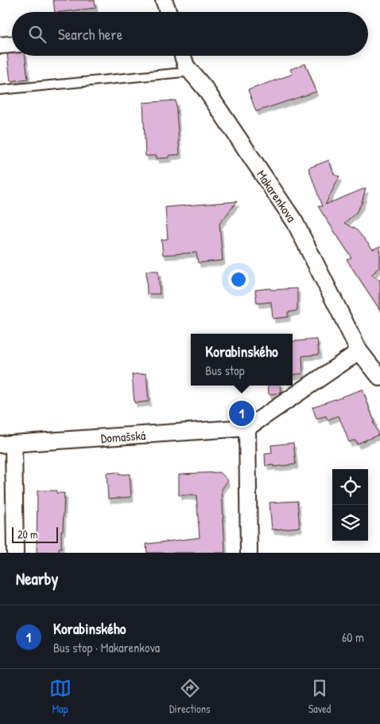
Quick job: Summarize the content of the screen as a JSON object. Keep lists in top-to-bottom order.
{
  "streets": {
    "street": ["Makarenkova", "Domašská"]
  },
  "scale_bar": "20 m",
  "page": {
    "search": "Search here",
    "popup": ["Korabinského", "Bus stop"],
    "pins": "1",
    "scale": "20 m",
    "heading": "Nearby",
    "list": [
      {
        "mark": "1",
        "name": "Korabinského",
        "note": "Bus stop · Makarenkova",
        "value": "60 m"
      }
    ],
    "nav": ["Map", "Directions", "Saved"]
  }
}
